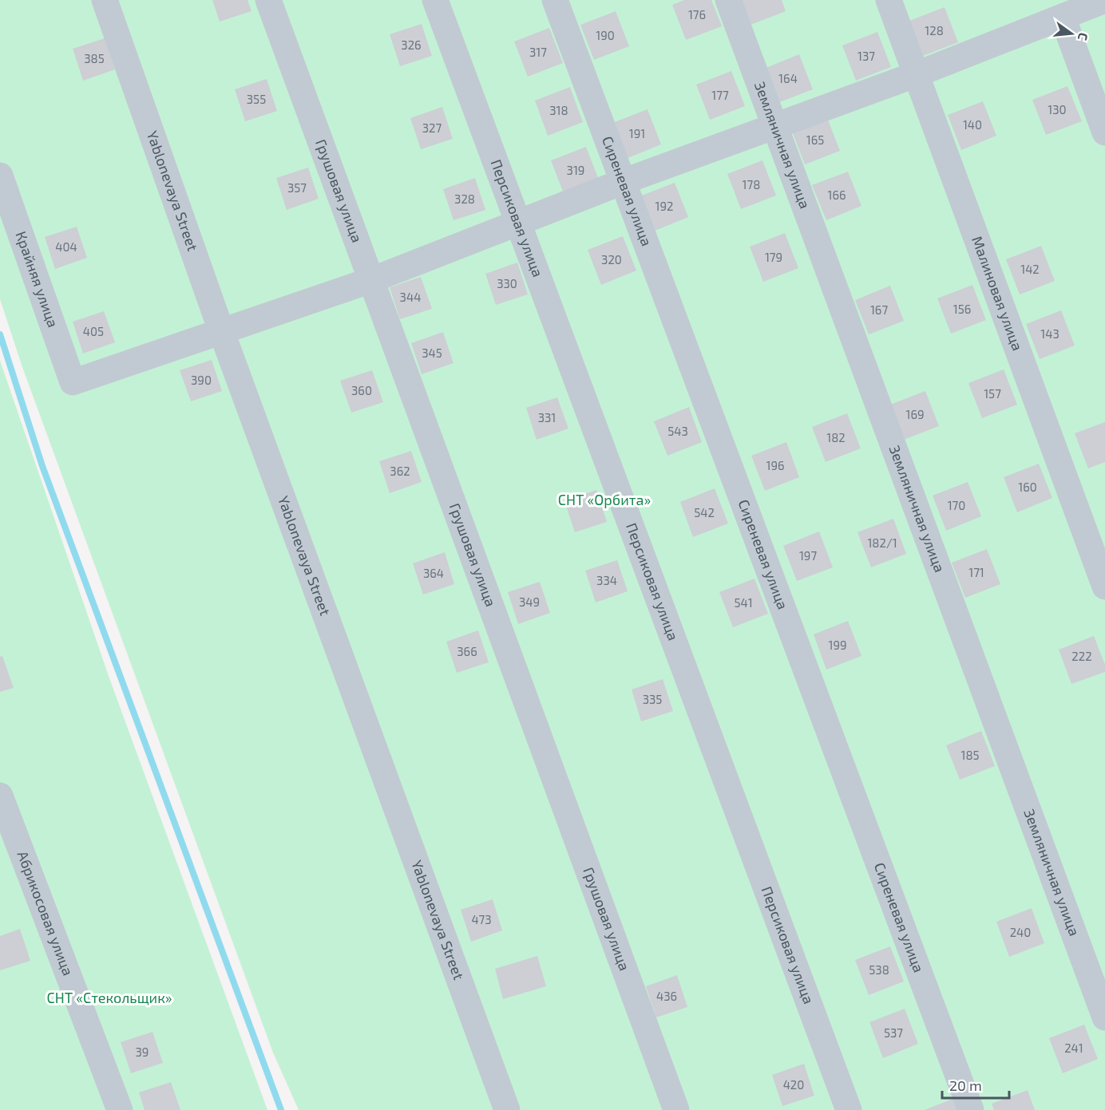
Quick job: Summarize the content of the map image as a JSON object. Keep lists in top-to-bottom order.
{
  "streets": {
    "street": [
      "Земляничная улица",
      "Yablonevaya Street",
      "Грушовая улица",
      "Сиреневая улица",
      "Персиковая улица",
      "Крайняя улица",
      "Малиновая улица",
      "Абрикосовая улица"
    ]
  },
  "crossings": [
    ["Yablonevaya Street", "Крайняя улица"]
  ],
  "parks": ["СНТ «Орбита»", "СНТ «Стекольщик»"],
  "house_numbers": [
    "176",
    "128",
    "190",
    "326",
    "317",
    "137",
    "385",
    "164",
    "177",
    "355",
    "130",
    "318",
    "140",
    "327",
    "191",
    "165",
    "319",
    "178",
    "357",
    "166",
    "328",
    "192",
    "404",
    "179",
    "320",
    "142",
    "330",
    "344",
    "156",
    "167",
    "405",
    "143",
    "345",
    "390",
    "360",
    "157",
    "169",
    "331",
    "543",
    "182",
    "196",
    "362",
    "160",
    "170",
    "542",
    "182/1",
    "197",
    "171",
    "364",
    "334",
    "349",
    "541",
    "199",
    "366",
    "222",
    "335",
    "185",
    "473",
    "240",
    "538",
    "436",
    "537",
    "241",
    "39",
    "420"
  ],
  "scale_bar": "20 m",
  "north": "right"
}
